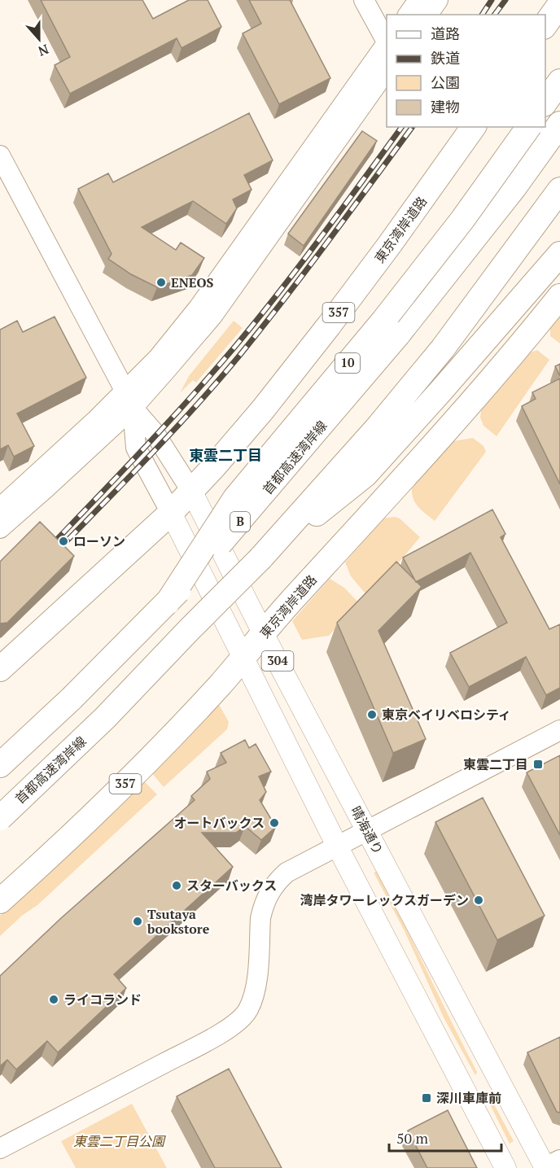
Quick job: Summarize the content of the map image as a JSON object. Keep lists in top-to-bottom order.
{
  "streets": {
    "highway": [
      "東京湾岸道路",
      "357",
      "10",
      "首都高速湾岸線",
      "B"
    ],
    "main road": ["304", "晴海通り"]
  },
  "crossings": [
    ["東京湾岸道路", "304"],
    ["東京湾岸道路", "晴海通り"],
    ["10", "首都高速湾岸線"],
    ["首都高速湾岸線", "B"]
  ],
  "districts": ["東雲二丁目"],
  "parks": ["東雲二丁目公園"],
  "places": {
    "other": [
      "ENEOS",
      "ローソン",
      "東京ベイリベロシティ",
      "オートバックス",
      "スターバックス",
      "湾岸タワーレックスガーデン",
      "Tsutaya bookstore",
      "ライコランド"
    ],
    "transit": ["東雲二丁目", "深川車庫前"]
  },
  "legend": [
    "道路",
    "鉄道",
    "公園",
    "建物"
  ],
  "scale_bar": "50 m",
  "north": "bottom"
}
